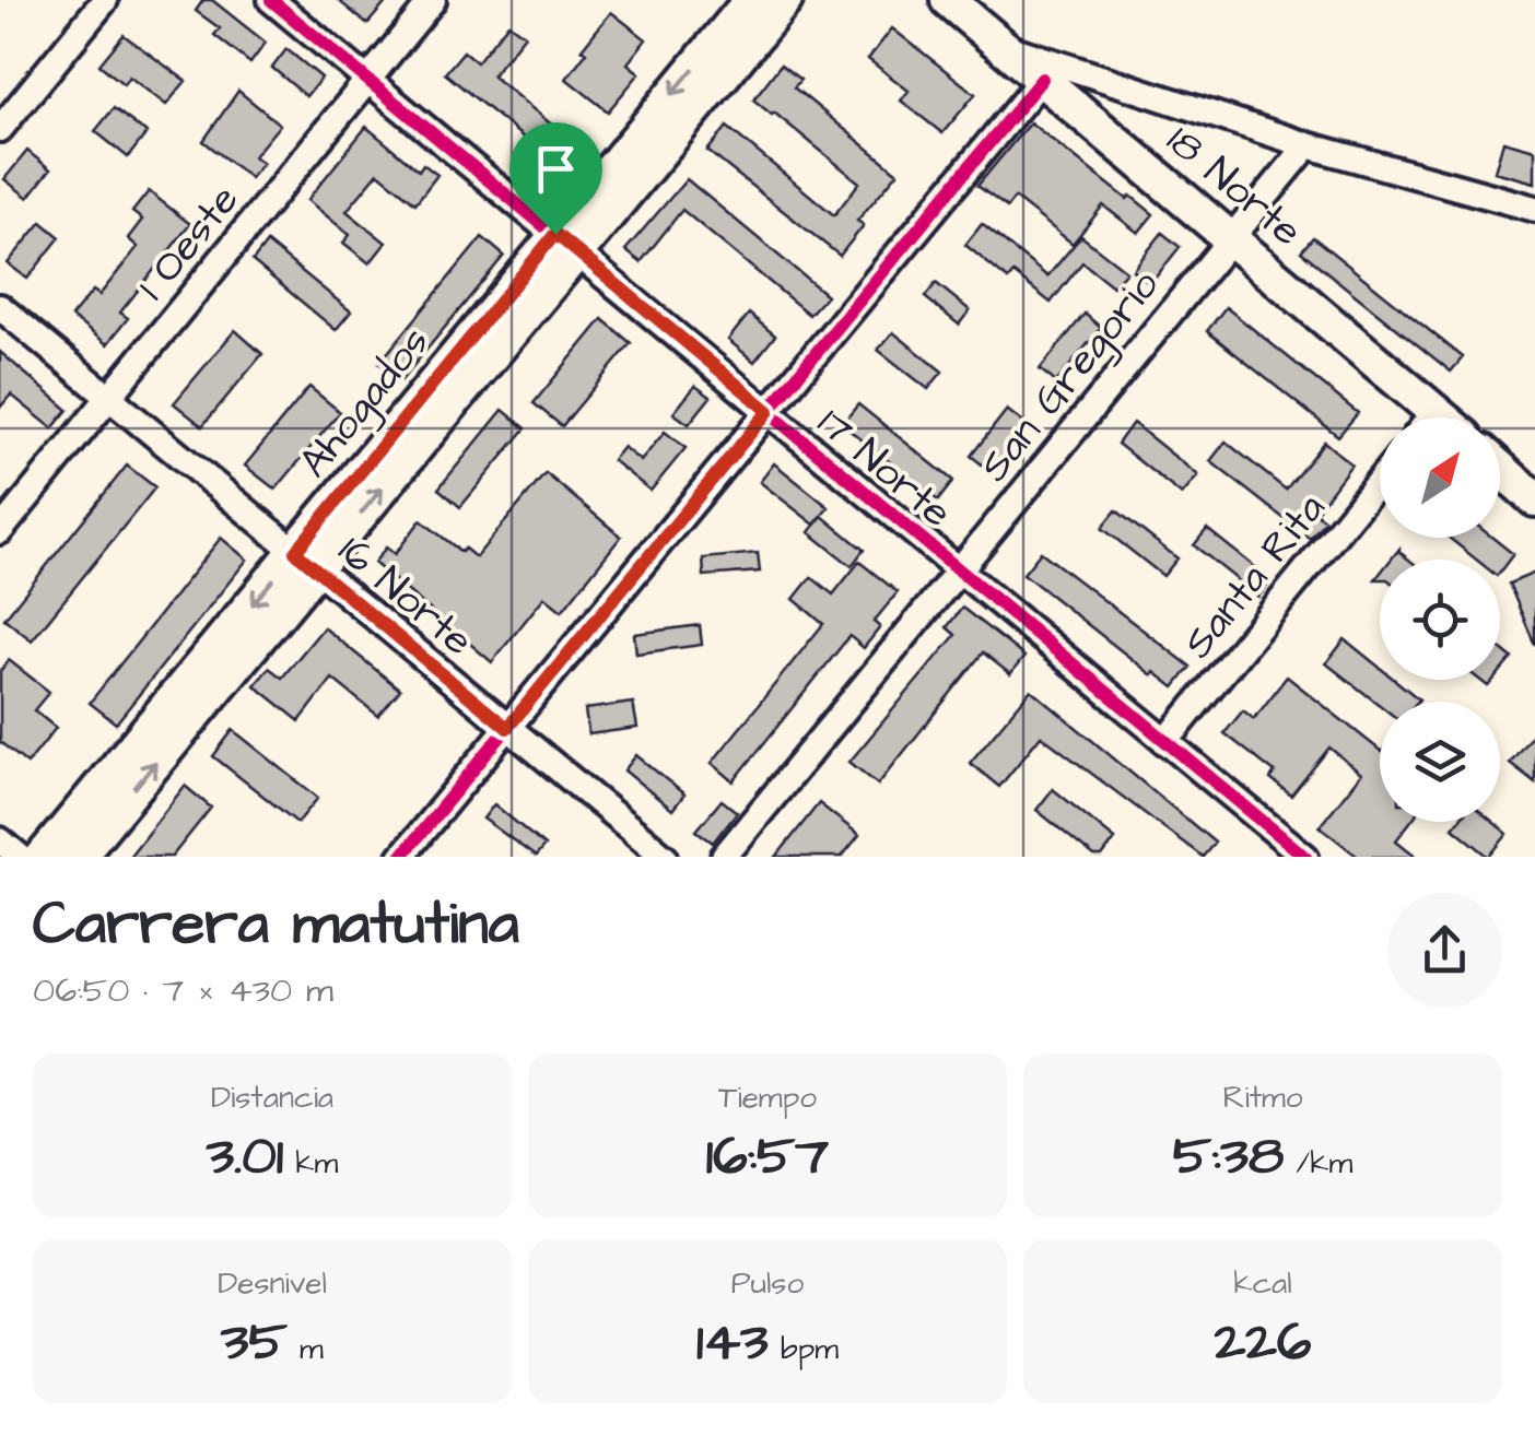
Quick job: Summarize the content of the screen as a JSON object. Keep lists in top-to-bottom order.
{
  "streets": {
    "main road": ["18 Norte", "Ahogados"],
    "street": [
      "1 Oeste",
      "San Gregorio",
      "17 Norte",
      "Santa Rita",
      "16 Norte"
    ]
  },
  "crossings": [
    ["18 Norte", "San Gregorio"],
    ["1 Oeste", "17 Norte"],
    ["1 Oeste", "16 Norte"],
    ["San Gregorio", "17 Norte"],
    ["Ahogados", "17 Norte"],
    ["Ahogados", "16 Norte"],
    ["17 Norte", "Santa Rita"]
  ],
  "north": "top right",
  "page": {
    "heading": ["Carrera matutina", "06:50 · 7 × 430 m"],
    "stats": [
      ["Distancia", "3.01 km"],
      ["Tiempo", "16:57"],
      ["Ritmo", "5:38 /km"],
      ["Desnivel", "35 m"],
      ["Pulso", "143 bpm"],
      ["kcal", "226"]
    ]
  }
}
